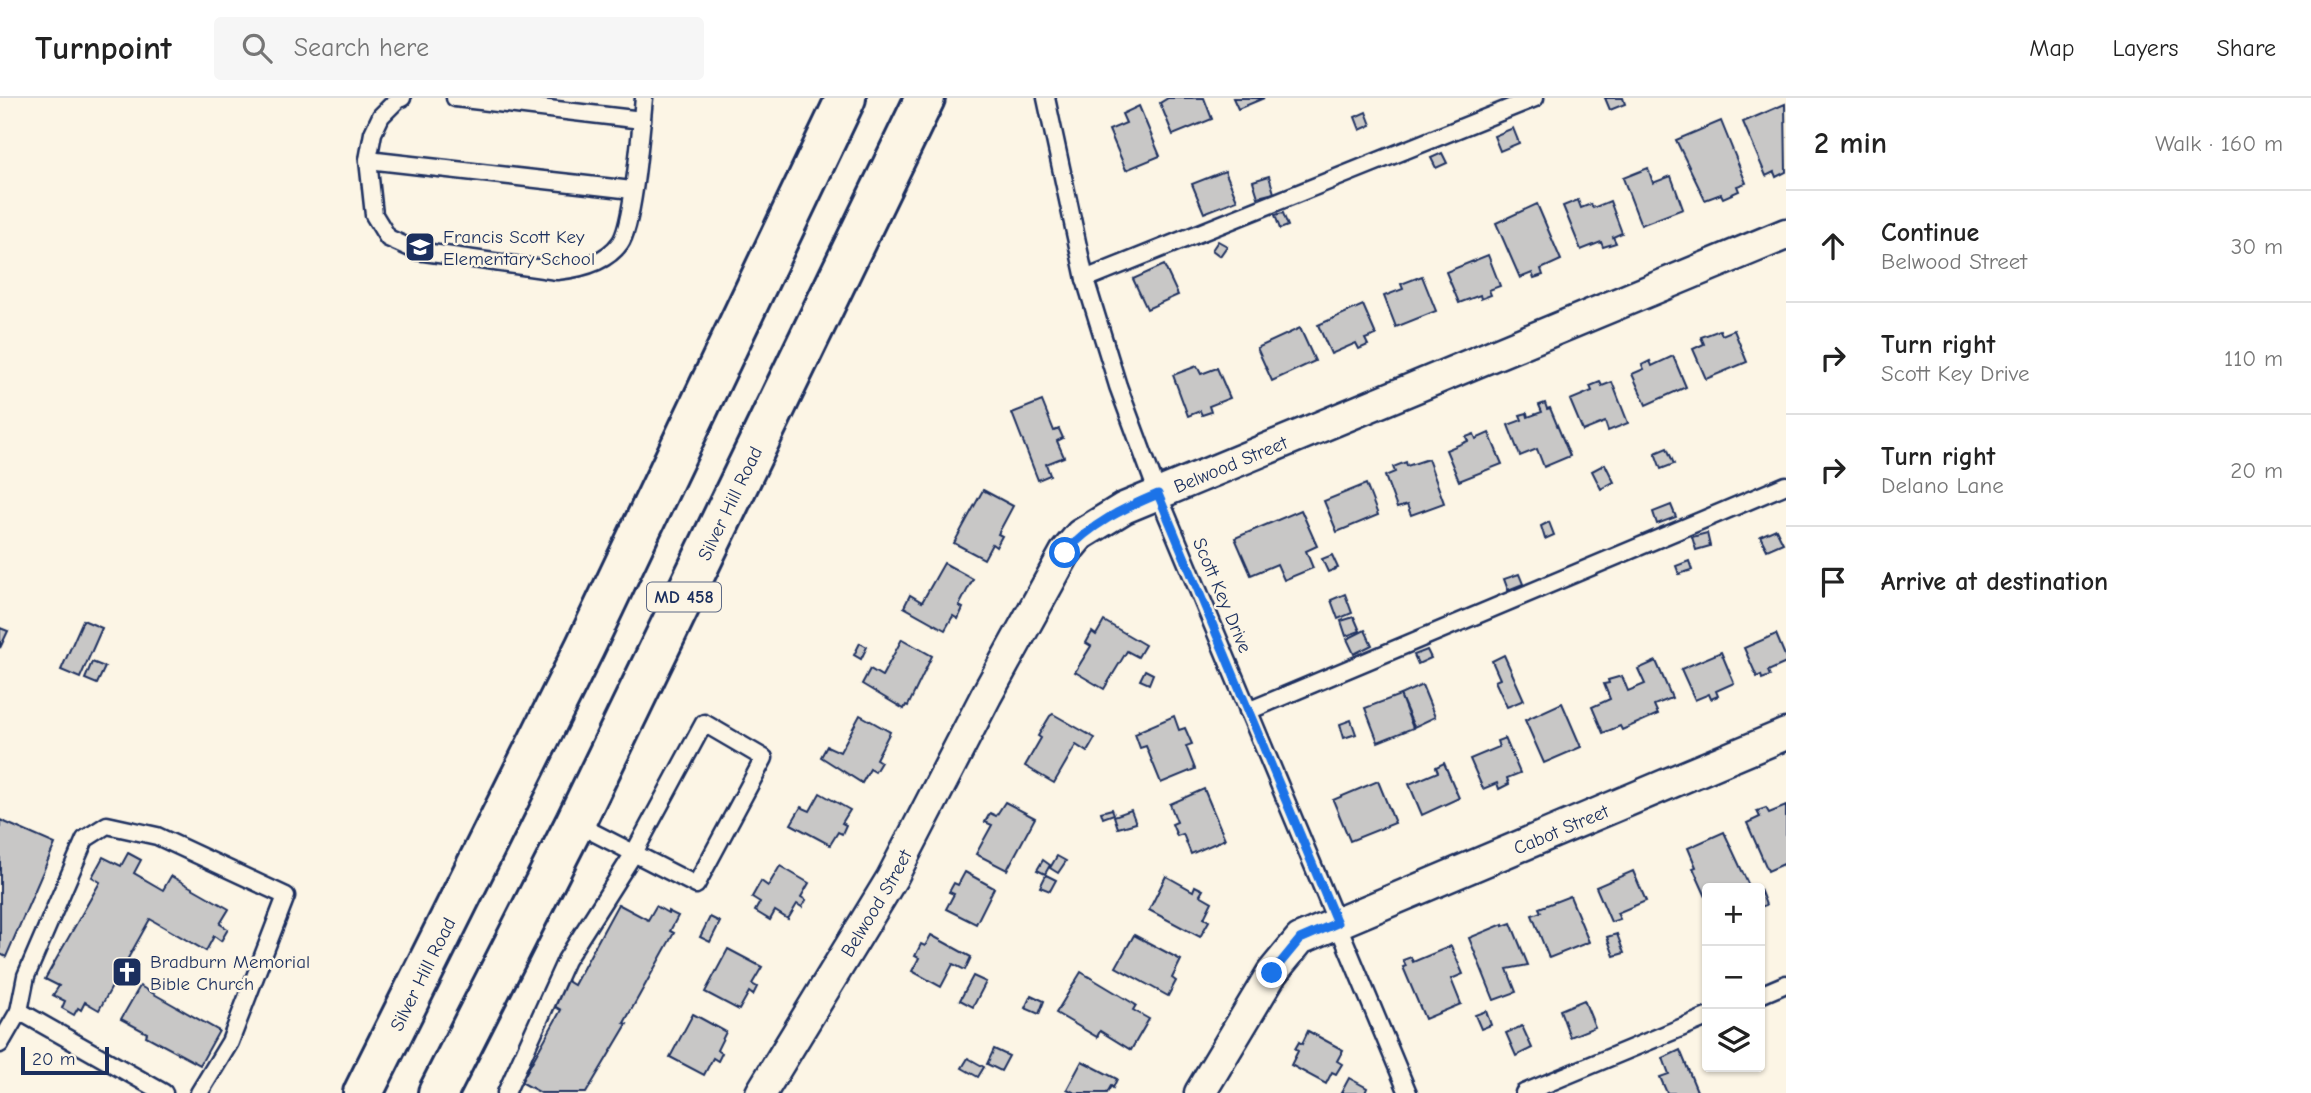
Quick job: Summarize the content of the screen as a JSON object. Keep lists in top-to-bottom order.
{
  "streets": {
    "main road": ["Silver Hill Road", "MD 458"],
    "street": ["Belwood Street", "Cabot Street"],
    "lane": ["Scott Key Drive"]
  },
  "crossings": [
    ["Belwood Street", "Scott Key Drive"],
    ["Scott Key Drive", "Cabot Street"]
  ],
  "places": {
    "school or university": ["Francis Scott Key Elementary School"],
    "church": ["Bradburn Memorial Bible Church"]
  },
  "scale_bar": "20 m",
  "page": {
    "header": "Turnpoint",
    "search": "Search here",
    "nav": ["Map", "Layers", "Share"],
    "heading": ["2 min", "Walk · 160 m"],
    "list": [
      ["Continue", "Belwood Street", "30 m"],
      ["Turn right", "Scott Key Drive", "110 m"],
      ["Turn right", "Delano Lane", "20 m"],
      "Arrive at destination"
    ],
    "map_buttons": ["+", "−"],
    "scale": "20 m"
  }
}
